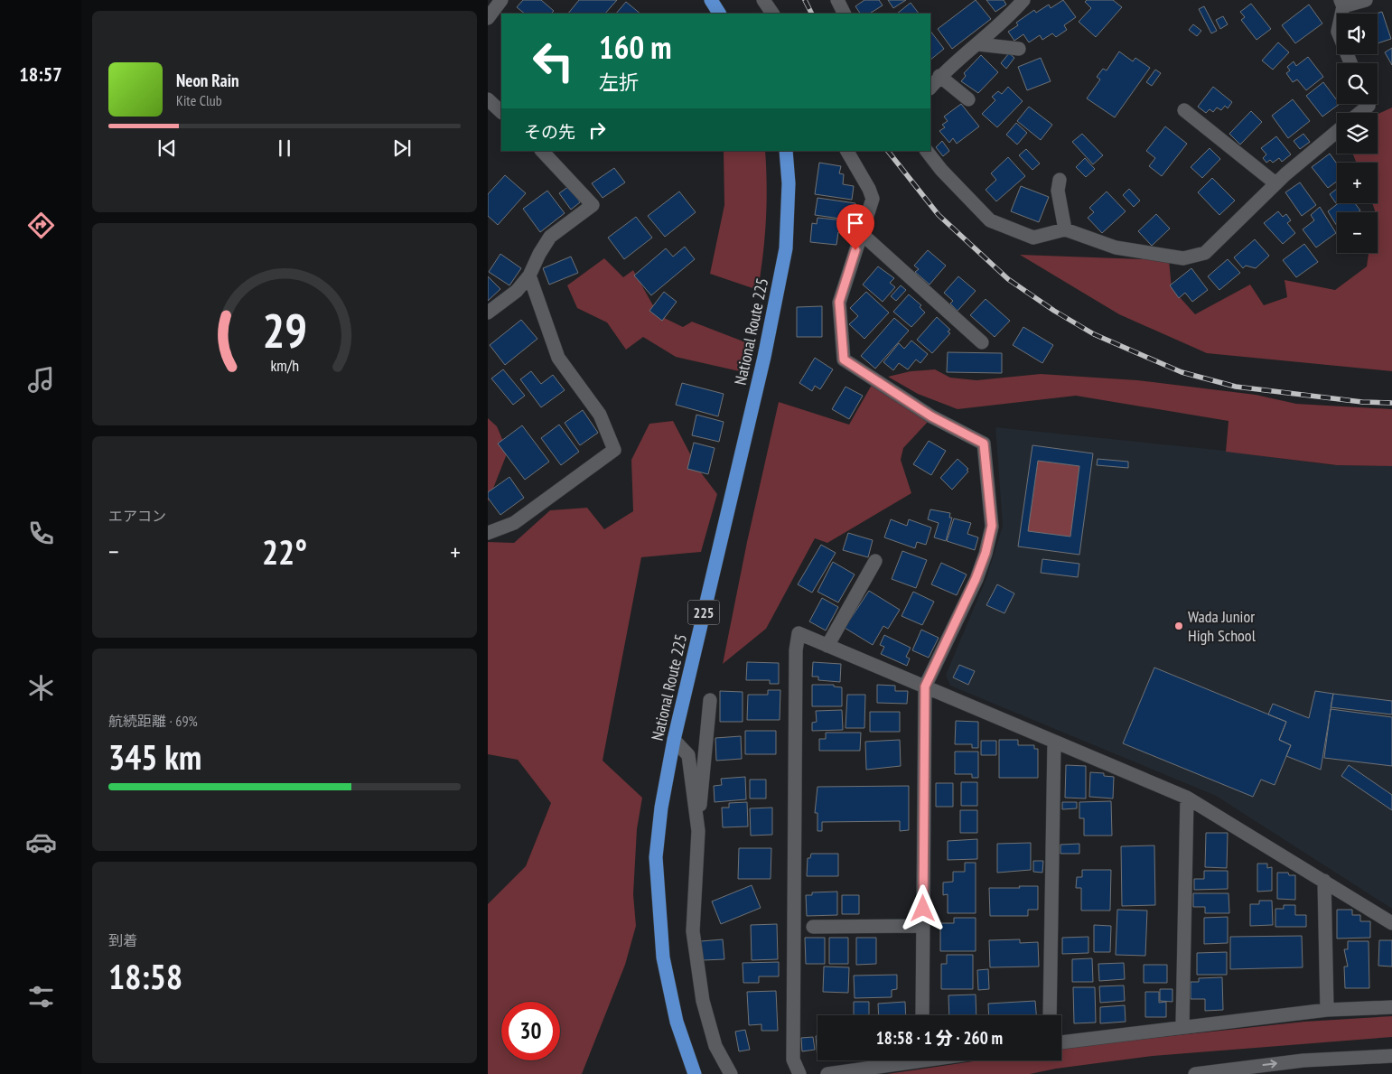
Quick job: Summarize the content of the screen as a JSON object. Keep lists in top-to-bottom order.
{
  "streets": {
    "highway": ["National Route 225", "225"]
  },
  "places": ["Wada Junior High School"],
  "page": {
    "tabs": "18:57",
    "map_buttons": ["+", "−"],
    "turn": ["160 m", "左折"],
    "song": ["Neon Rain", "Kite Club"],
    "then": "その先",
    "tile": [
      "エアコン",
      ["航続距離 · 69%", "345 km"],
      ["到着", "18:58"]
    ],
    "heat": ["−", "22°", "+"],
    "limit": "30",
    "trip": "18:58 · 1 分 · 260 m",
    "gauge": ["29", "km/h"]
  }
}
